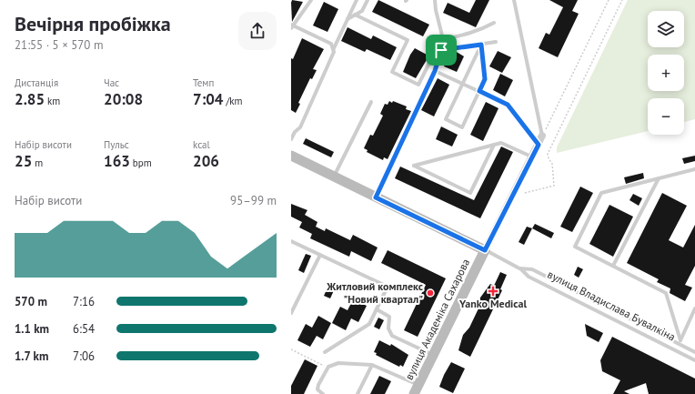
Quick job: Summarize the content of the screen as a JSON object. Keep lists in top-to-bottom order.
{
  "streets": {
    "street": ["вулиця Владислава Бувалкіна", "вулиця Академіка Сахарова"]
  },
  "crossings": [
    ["вулиця Владислава Бувалкіна", "вулиця Академіка Сахарова"]
  ],
  "places": {
    "health": ["Yanko Medical"],
    "other": ["Житловий комплекс \"Новий квартал\""]
  },
  "page": {
    "heading": ["Вечірня пробіжка", "21:55 · 5 × 570 m"],
    "map_buttons": ["+", "−"],
    "stats": [
      ["Дистанція", "2.85 km"],
      ["Час", "20:08"],
      ["Темп", "7:04 /km"],
      ["Набір висоти", "25 m"],
      ["Пульс", "163 bpm"],
      ["kcal", "206"]
    ],
    "chart": ["Набір висоти", "95–99 m"],
    "list": [
      {
        "name": "570 m",
        "note": "7:16"
      },
      {
        "name": "1.1 km",
        "note": "6:54"
      },
      {
        "name": "1.7 km",
        "note": "7:06"
      }
    ]
  }
}
